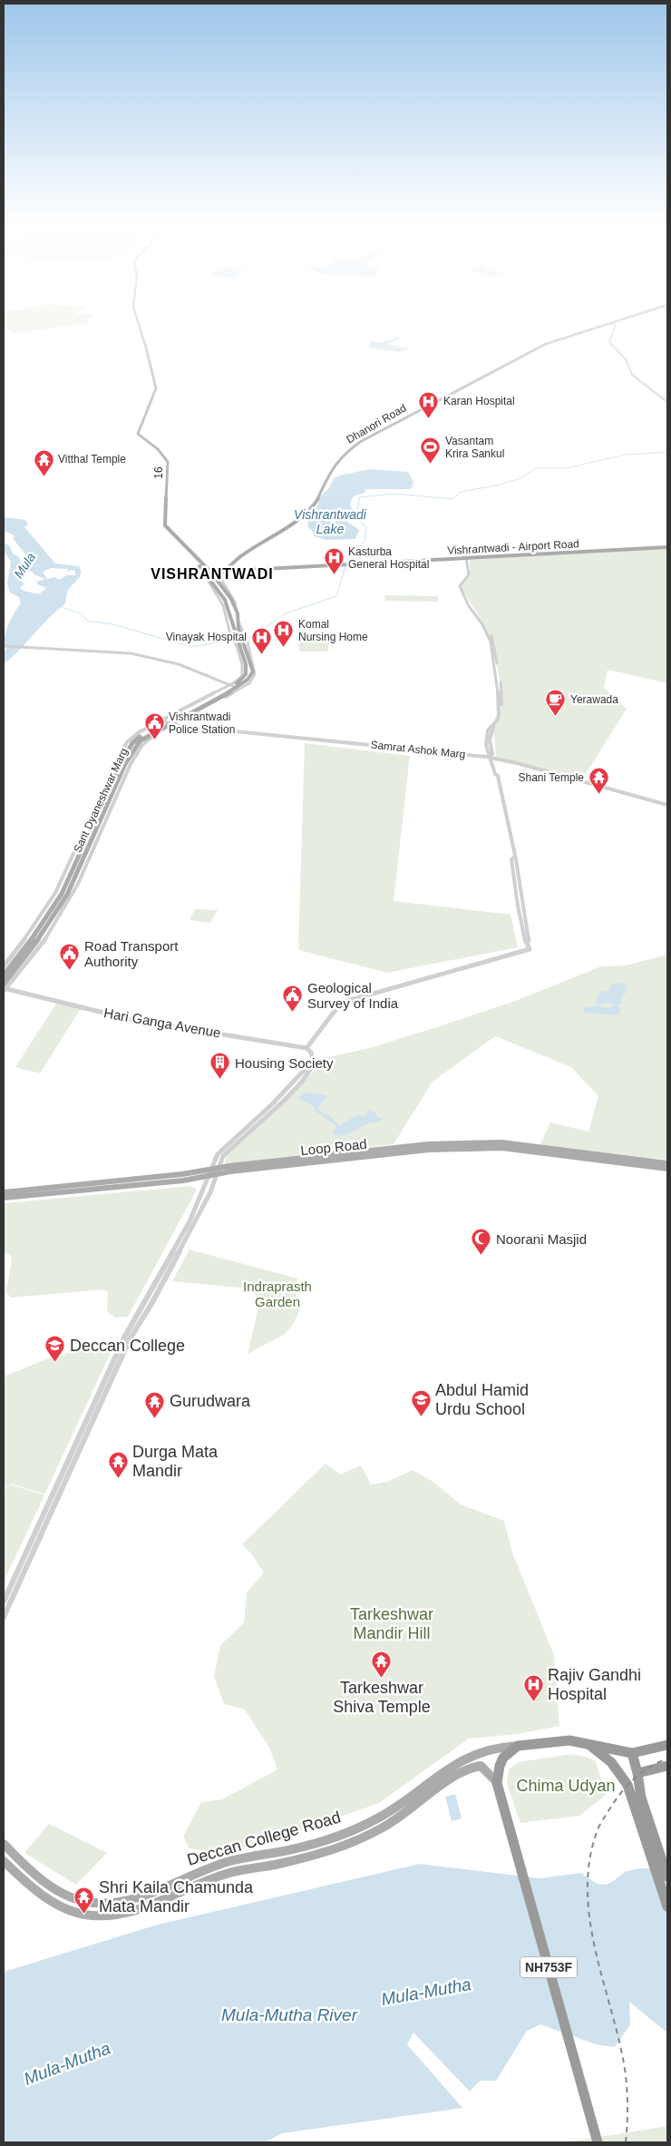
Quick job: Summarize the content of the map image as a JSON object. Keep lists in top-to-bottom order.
{
  "streets": {
    "highway": ["Deccan College Road", "NH753F"],
    "main road": [
      "Dhanori Road",
      "16",
      "Vishrantwadi - Airport Road",
      "Sant Dyaneshwar Marg",
      "Loop Road"
    ],
    "street": ["Samrat Ashok Marg", "Hari Ganga Avenue"]
  },
  "crossings": [
    ["Dhanori Road", "Vishrantwadi - Airport Road"],
    ["16", "Sant Dyaneshwar Marg"],
    ["Vishrantwadi - Airport Road", "Sant Dyaneshwar Marg"],
    ["Samrat Ashok Marg", "Sant Dyaneshwar Marg"],
    ["Sant Dyaneshwar Marg", "Hari Ganga Avenue"],
    ["Deccan College Road", "NH753F"]
  ],
  "districts": ["VISHRANTWADI"],
  "water": [
    "Vishrantwadi Lake",
    "Mula",
    "Mula-Mutha",
    "Mula-Mutha River"
  ],
  "parks": ["Indraprasth Garden", "Tarkeshwar Mandir Hill", "Chima Udyan"],
  "places": {
    "hospital": [
      "Karan Hospital",
      "Kasturba General Hospital",
      "Komal Nursing Home",
      "Vinayak Hospital",
      "Rajiv Gandhi Hospital"
    ],
    "sports": ["Vasantam Krira Sankul"],
    "temple": [
      "Vitthal Temple",
      "Shani Temple",
      "Gurudwara",
      "Durga Mata Mandir",
      "Tarkeshwar Shiva Temple",
      "Shri Kaila Chamunda Mata Mandir"
    ],
    "cafe": ["Yerawada"],
    "public building": ["Vishrantwadi Police Station", "Road Transport Authority", "Geological Survey of India"],
    "building": ["Housing Society"],
    "mosque": ["Noorani Masjid"],
    "school or university": ["Deccan College", "Abdul Hamid Urdu School"]
  }
}
